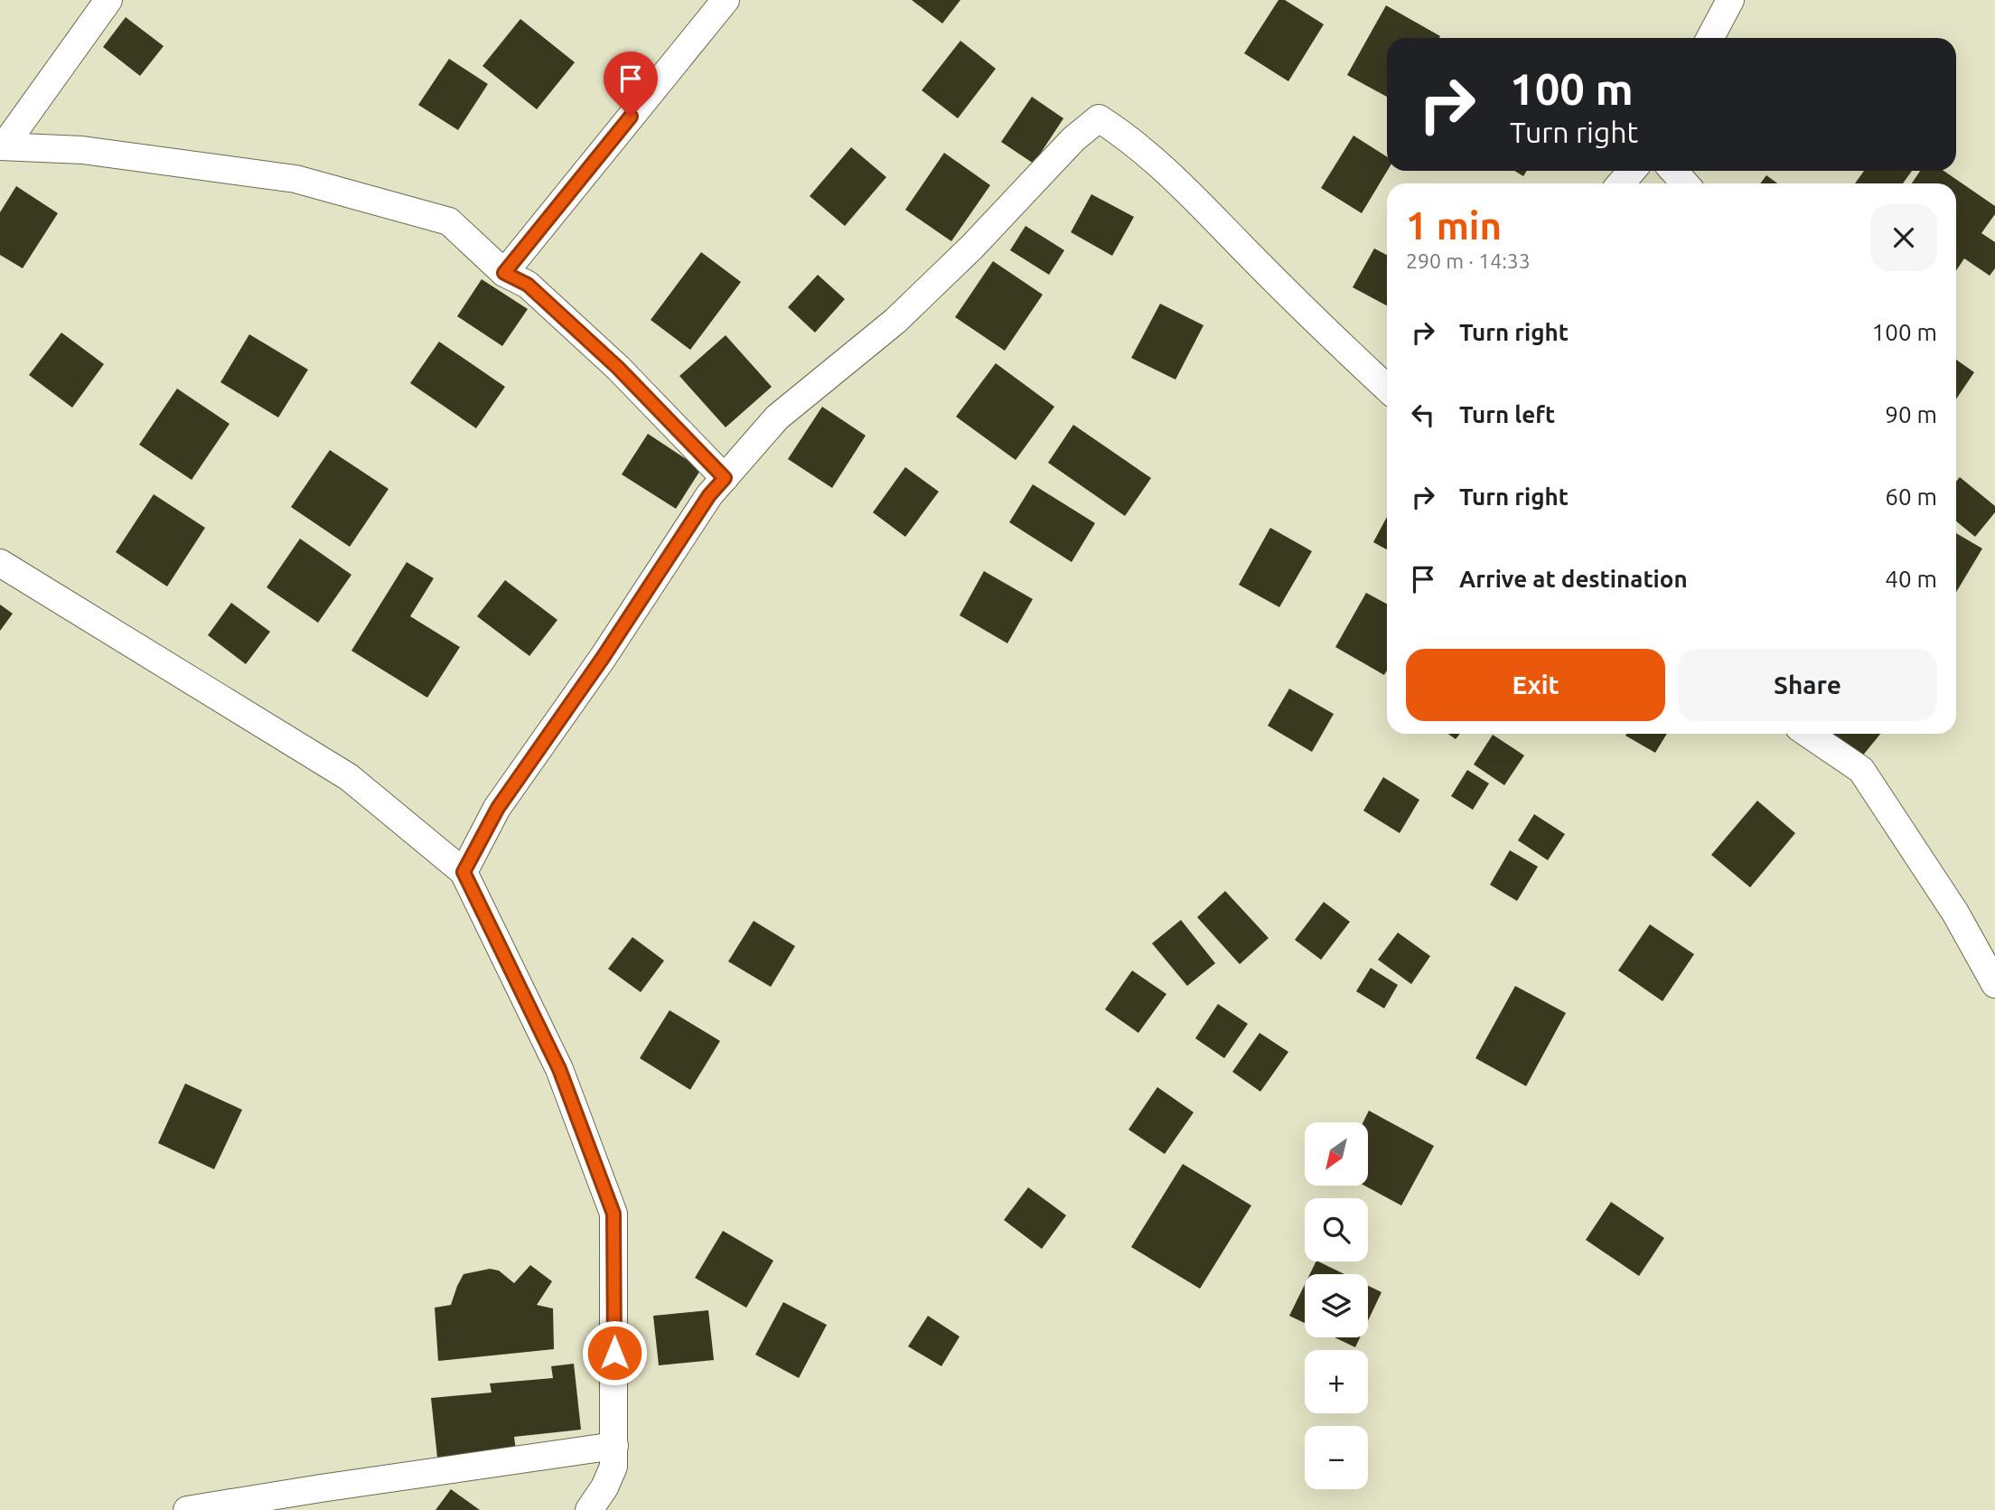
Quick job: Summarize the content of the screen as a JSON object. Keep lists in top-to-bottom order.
{
  "north": "bottom left",
  "page": {
    "turn": ["100 m", "Turn right"],
    "heading": ["1 min", "290 m · 14:33"],
    "list": [
      {
        "name": "Turn right",
        "value": "100 m"
      },
      {
        "name": "Turn left",
        "value": "90 m"
      },
      {
        "name": "Turn right",
        "value": "60 m"
      },
      {
        "name": "Arrive at destination",
        "value": "40 m"
      }
    ],
    "buttons": ["Exit", "Share"],
    "map_buttons": ["+", "−"]
  }
}
